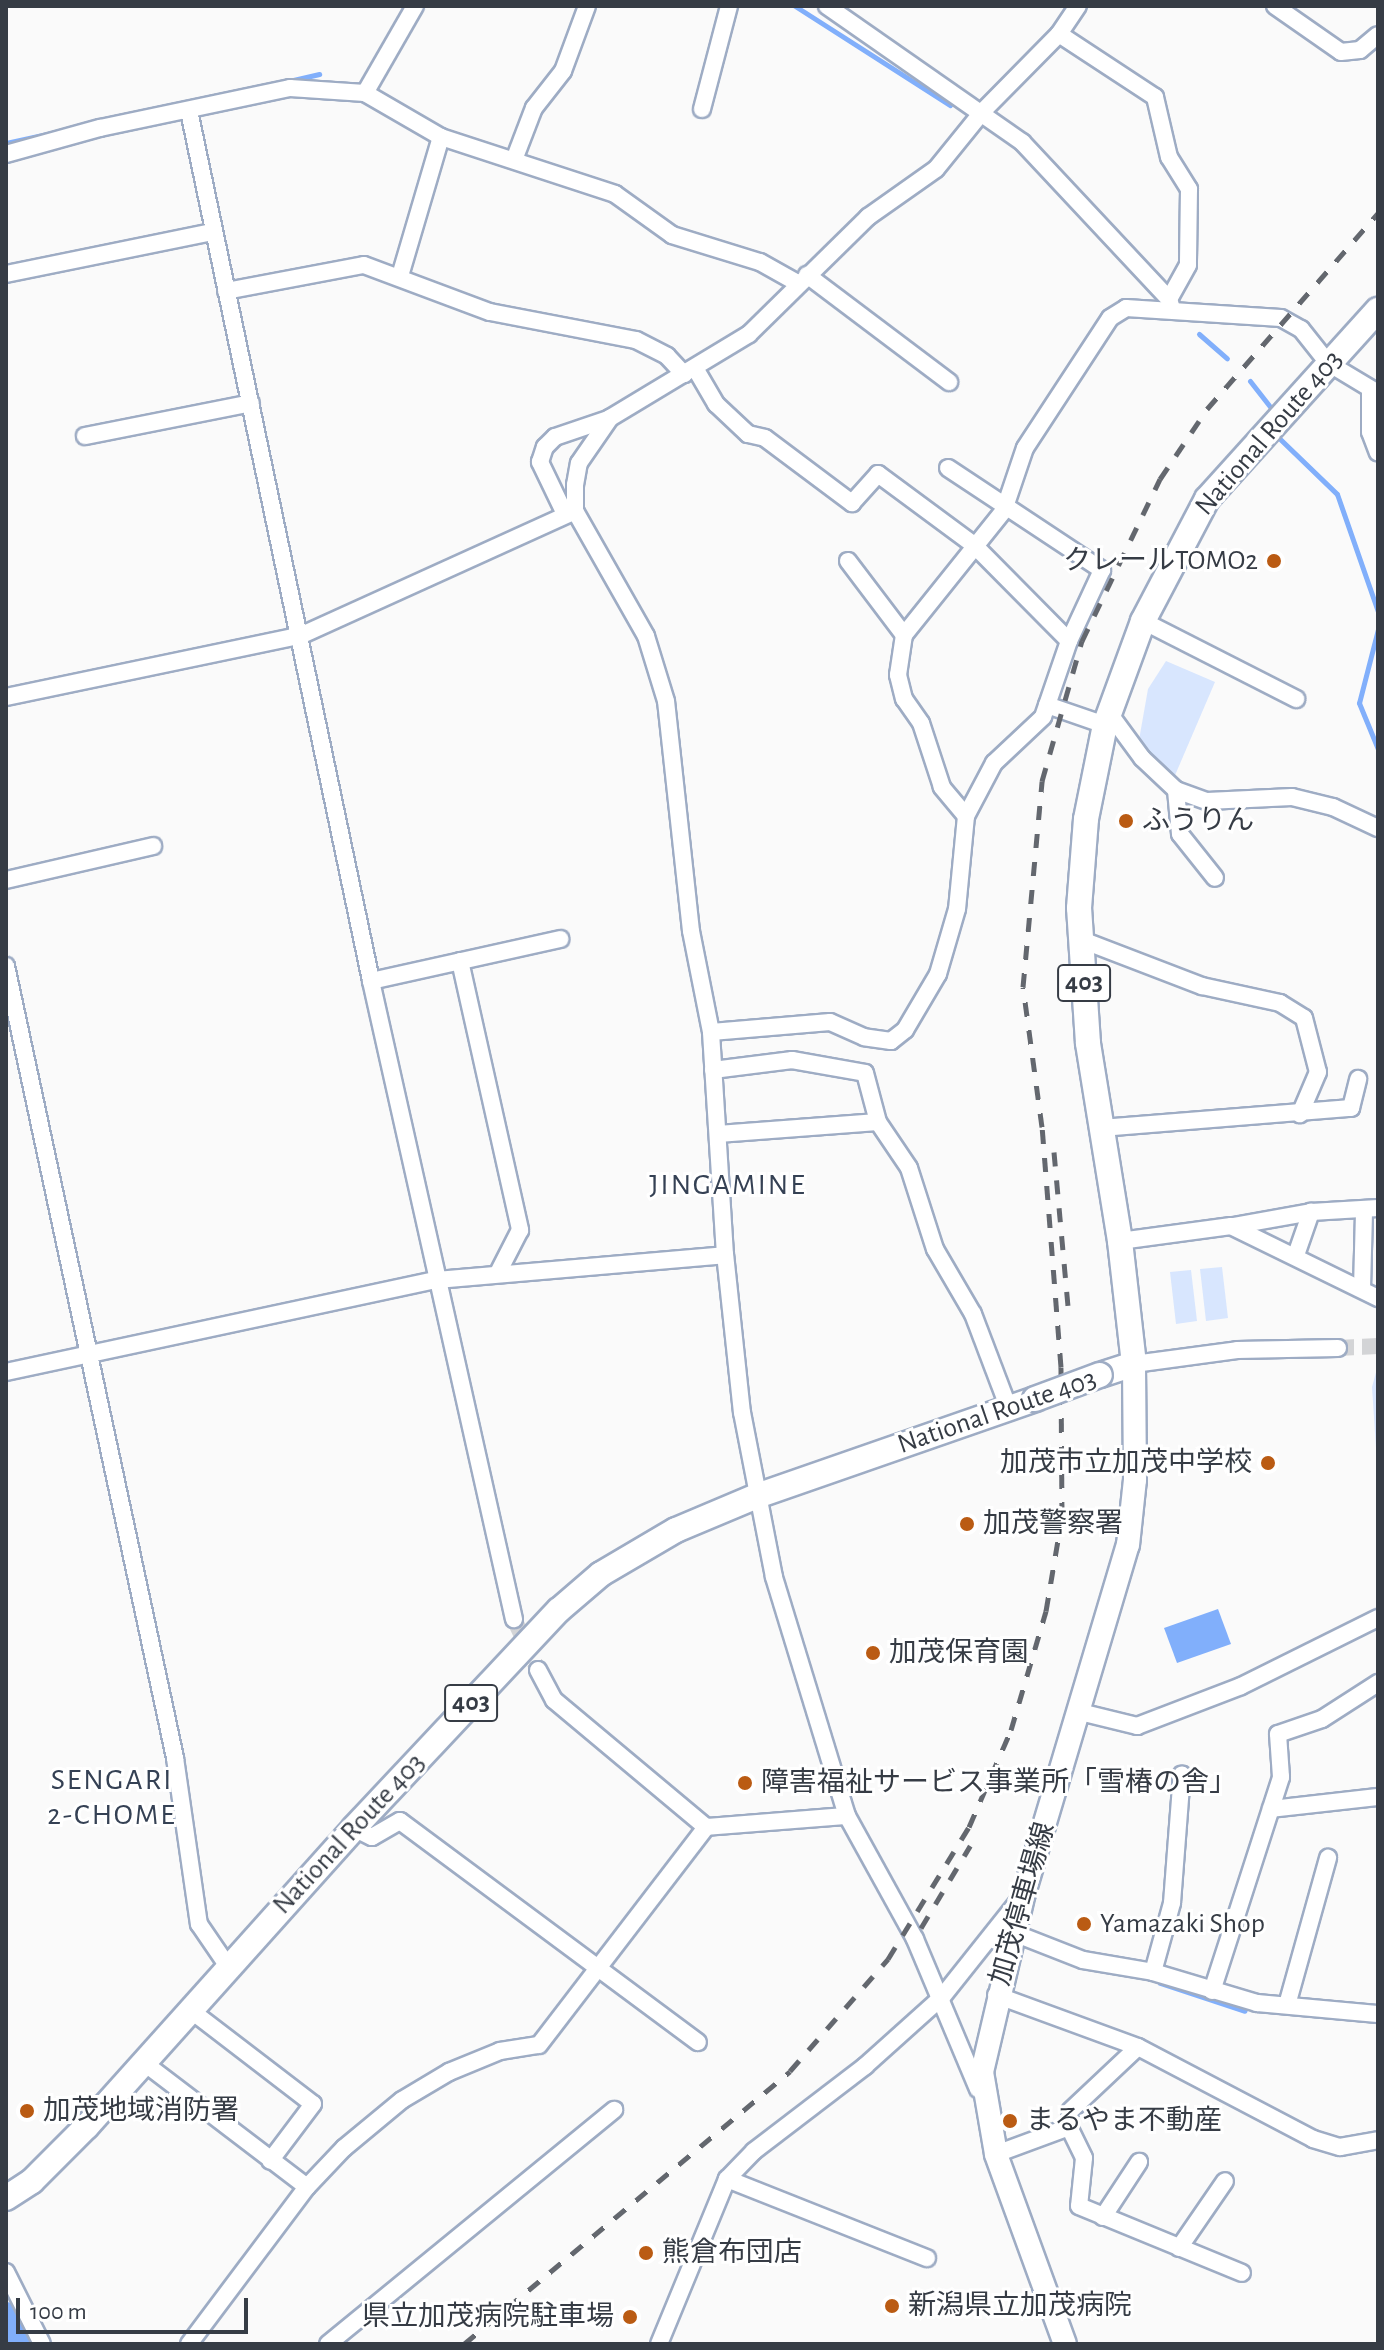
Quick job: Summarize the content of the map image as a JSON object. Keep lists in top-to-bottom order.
{
  "streets": {
    "highway": ["National Route 403", "403"],
    "main road": ["加茂停車場線"]
  },
  "crossings": [
    ["National Route 403", "加茂停車場線"]
  ],
  "districts": ["JINGAMINE", "SENGARI 2-CHOME"],
  "places": [
    "クレールTOMO2",
    "ふうりん",
    "加茂市立加茂中学校",
    "加茂警察署",
    "加茂保育園",
    "障害福祉サービス事業所「雪椿の舎」",
    "Yamazaki Shop",
    "加茂地域消防署",
    "まるやま不動産",
    "熊倉布団店",
    "新潟県立加茂病院",
    "県立加茂病院駐車場"
  ],
  "scale_bar": "100 m"
}
